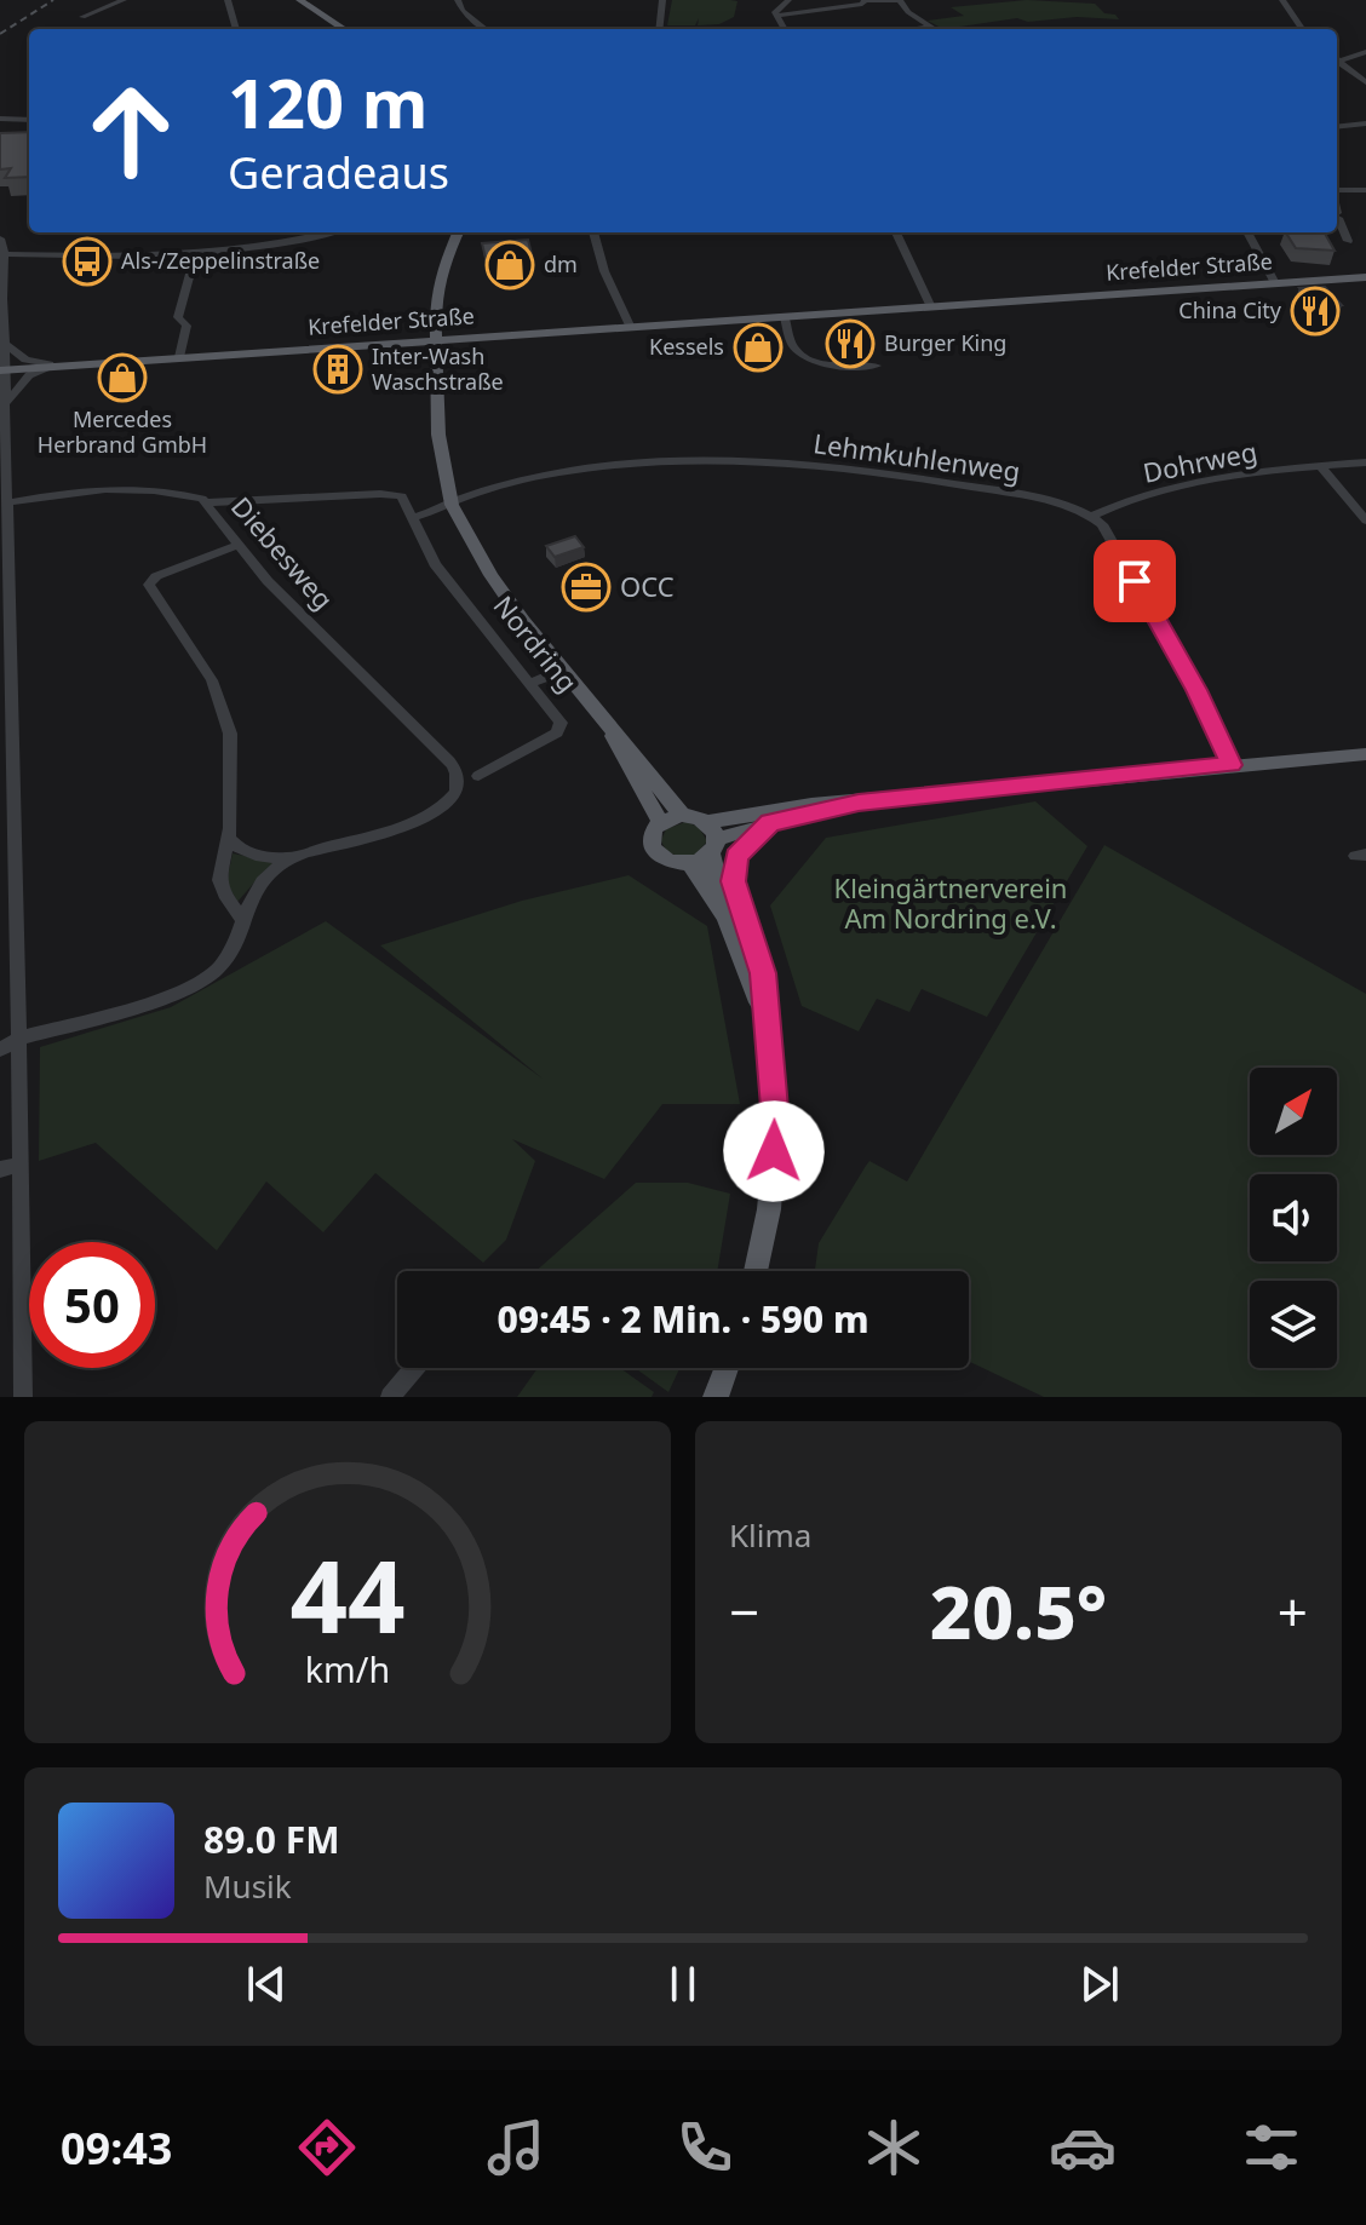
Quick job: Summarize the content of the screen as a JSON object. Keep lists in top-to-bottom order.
{
  "streets": {
    "main road": ["Krefelder Straße", "Nordring"],
    "street": ["Lehmkuhlenweg", "Dohrweg", "Diebesweg"]
  },
  "crossings": [
    ["Krefelder Straße", "Nordring"],
    ["Lehmkuhlenweg", "Dohrweg"],
    ["Lehmkuhlenweg", "Nordring"]
  ],
  "parks": ["Kleingärtnerverein Am Nordring e.V."],
  "places": {
    "bus stop": ["Als-/Zeppelinstraße"],
    "shop": ["dm", "Kessels", "Mercedes Herbrand GmbH"],
    "restaurant": ["China City", "Burger King"],
    "building": ["Inter-Wash Waschstraße"],
    "office": ["OCC"]
  },
  "north": "top right",
  "page": {
    "turn": ["120 m", "Geradeaus"],
    "limit": "50",
    "trip": "09:45 · 2 Min. · 590 m",
    "tile": "Klima",
    "heat": ["−", "20.5°", "+"],
    "song": ["89.0 FM", "Musik"],
    "tabs": "09:43",
    "gauge": ["44", "km/h"]
  }
}
